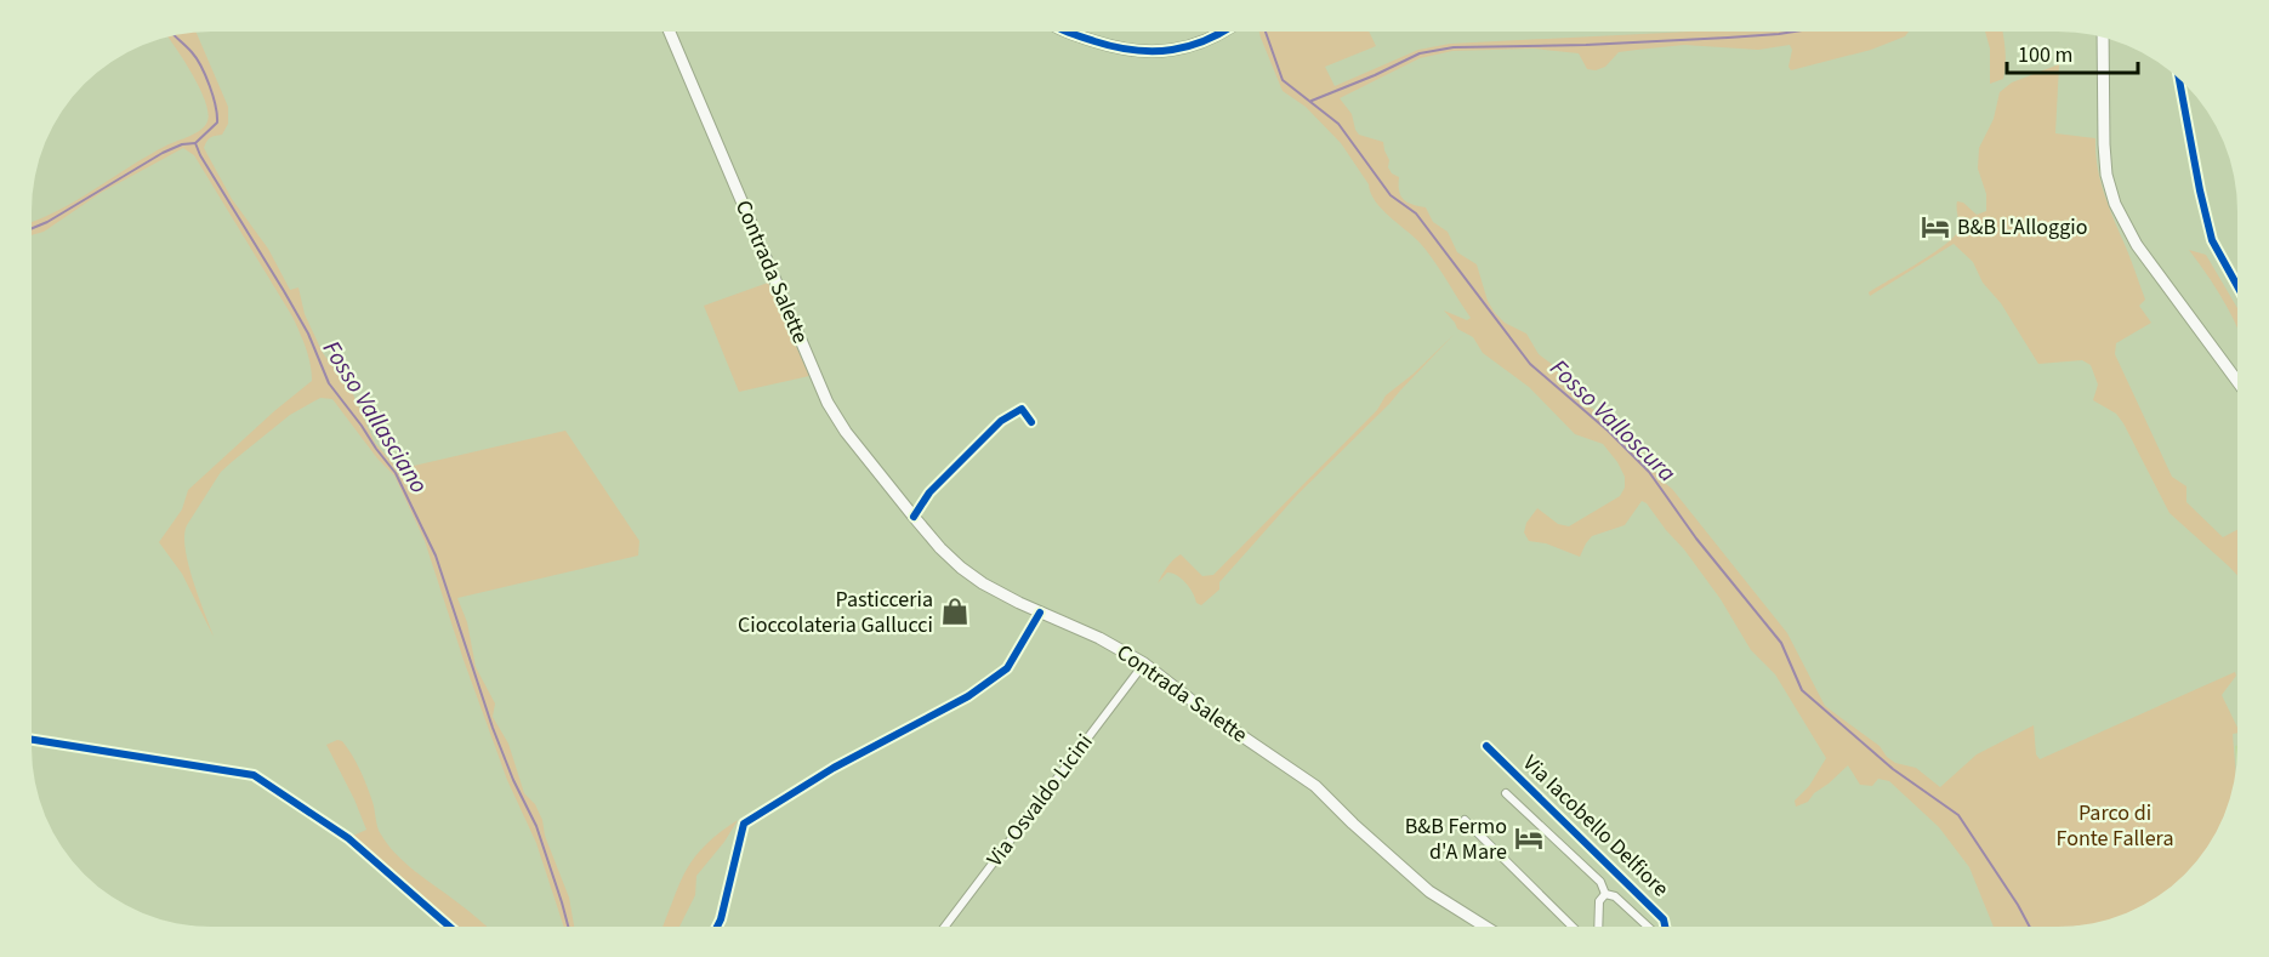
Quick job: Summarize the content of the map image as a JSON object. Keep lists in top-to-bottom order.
{
  "streets": {
    "main road": ["Contrada Salette"],
    "street": ["Via Osvaldo Licini", "Via Iacobello Delfiore"]
  },
  "crossings": [
    ["Contrada Salette", "Via Osvaldo Licini"]
  ],
  "water": ["Fosso Vallasciano", "Fosso Valloscura"],
  "parks": ["Parco di Fonte Fallera"],
  "places": {
    "hotel": ["B&B L'Alloggio", "B&B Fermo d'A Mare"],
    "shop": ["Pasticceria Cioccolateria Gallucci"]
  },
  "scale_bar": "100 m"
}
